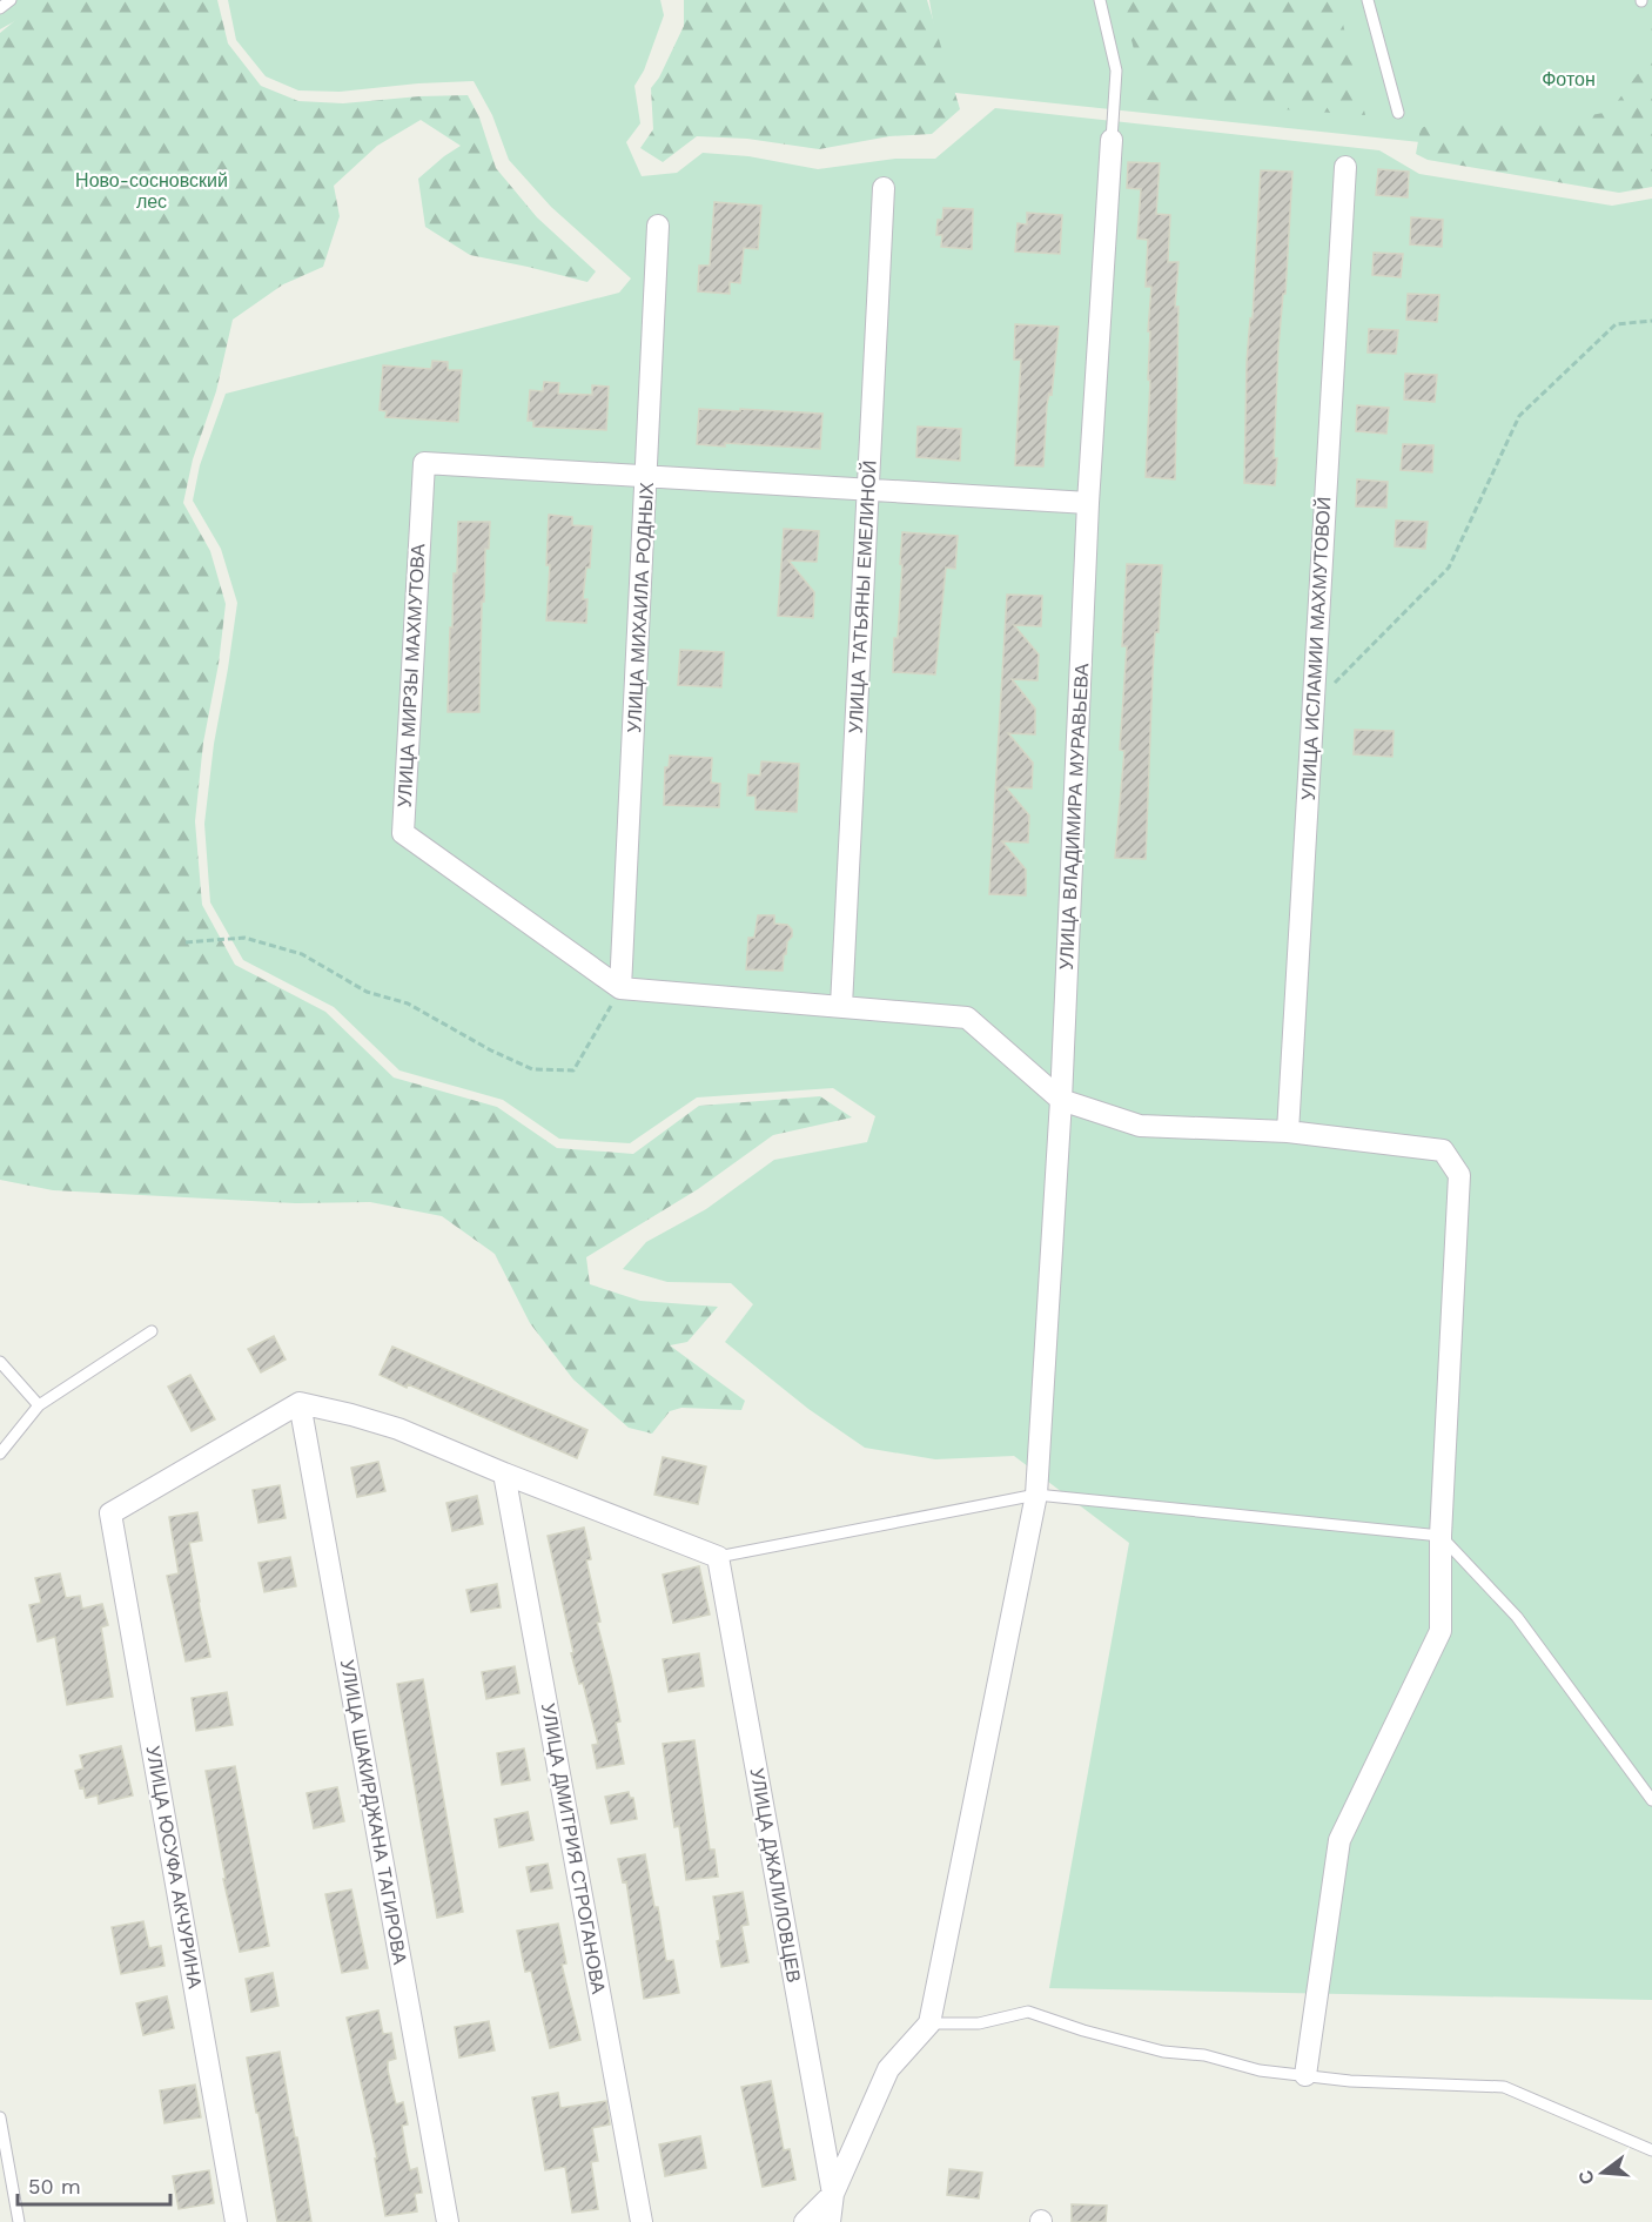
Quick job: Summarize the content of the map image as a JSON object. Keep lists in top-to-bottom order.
{
  "streets": {
    "street": [
      "УЛИЦА ТАТЬЯНЫ ЕМЕЛИНОЙ",
      "УЛИЦА МИХАИЛА РОДНЫХ",
      "УЛИЦА ИСЛАМИИ МАХМУТОВОЙ",
      "УЛИЦА МИРЗЫ МАХМУТОВА",
      "УЛИЦА ВЛАДИМИРА МУРАВЬЕВА",
      "УЛИЦА ШАКИРДЖАНА ТАГИРОВА",
      "УЛИЦА ДМИТРИЯ СТРОГАНОВА",
      "УЛИЦА ЮСУФА АКЧУРИНА",
      "УЛИЦА ДЖАЛИЛОВЦЕВ"
    ]
  },
  "crossings": [
    ["УЛИЦА МИХАИЛА РОДНЫХ", "УЛИЦА МИРЗЫ МАХМУТОВА"],
    ["УЛИЦА ШАКИРДЖАНА ТАГИРОВА", "УЛИЦА ЮСУФА АКЧУРИНА"]
  ],
  "parks": ["Фотон", "Ново-сосновский лес"],
  "scale_bar": "50 m",
  "north": "left"
}
